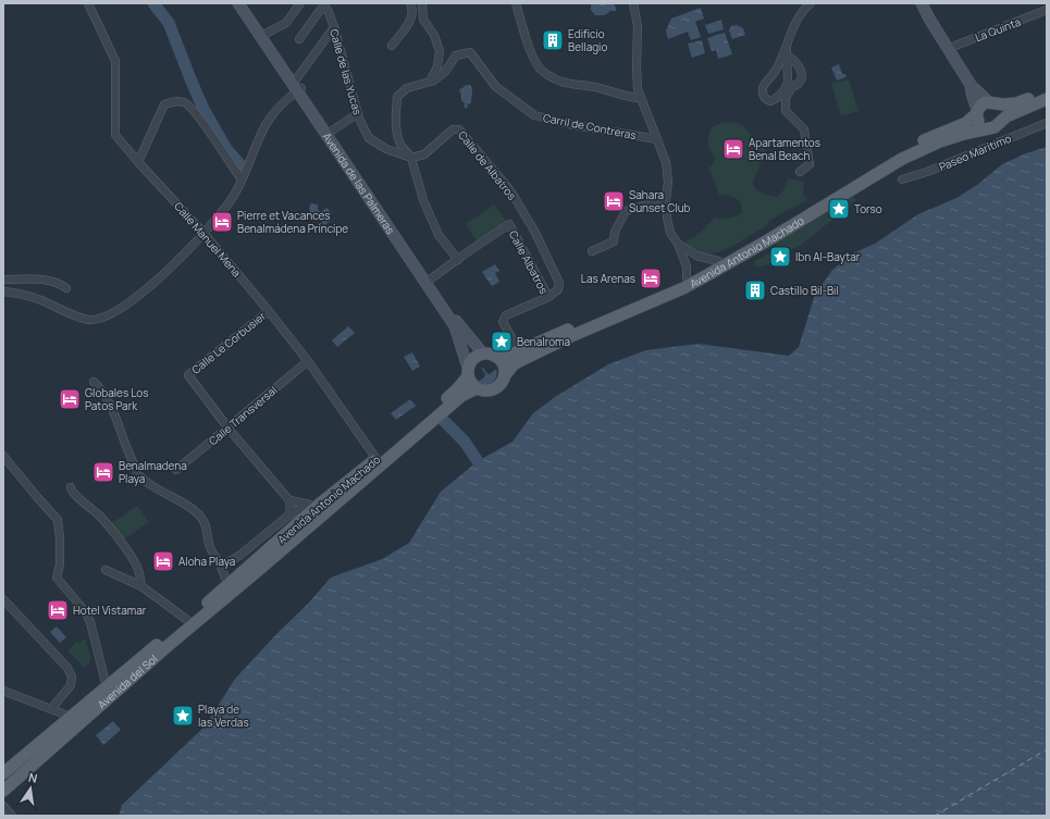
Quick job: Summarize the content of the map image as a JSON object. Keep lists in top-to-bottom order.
{
  "streets": {
    "main road": ["Avenida Antonio Machado", "Avenida del Sol"],
    "street": [
      "La Quinta",
      "Calle de las Yucas",
      "Carril de Contreras",
      "Paseo Marítimo",
      "Calle de Albatros",
      "Avenida de las Palmeras",
      "Calle Manuel Mena",
      "Calle Albatros",
      "Calle Le Corbusier",
      "Calle Transversal"
    ]
  },
  "crossings": [
    ["Calle de las Yucas", "Carril de Contreras"],
    ["Calle de las Yucas", "Calle de Albatros"],
    ["Carril de Contreras", "Calle de Albatros"],
    ["Calle de Albatros", "Calle Albatros"],
    ["Avenida de las Palmeras", "Avenida Antonio Machado"],
    ["Avenida de las Palmeras", "Calle Albatros"],
    ["Calle Manuel Mena", "Avenida Antonio Machado"],
    ["Calle Manuel Mena", "Calle Le Corbusier"],
    ["Calle Manuel Mena", "Calle Transversal"],
    ["Avenida Antonio Machado", "Calle Albatros"],
    ["Avenida Antonio Machado", "Avenida del Sol"],
    ["Calle Le Corbusier", "Calle Transversal"]
  ],
  "places": {
    "building": ["Edificio Bellagio", "Castillo Bil-Bil"],
    "hotel": [
      "Apartamentos Benal Beach",
      "Sahara Sunset Club",
      "Pierre et Vacances Benalmádena Príncipe",
      "Las Arenas",
      "Globales Los Patos Park",
      "Benalmadena Playa",
      "Aloha Playa",
      "Hotel Vistamar"
    ],
    "place": [
      "Torso",
      "Ibn Al-Baytar",
      "Benalroma",
      "Playa de las Verdas"
    ]
  },
  "north": "top"
}
